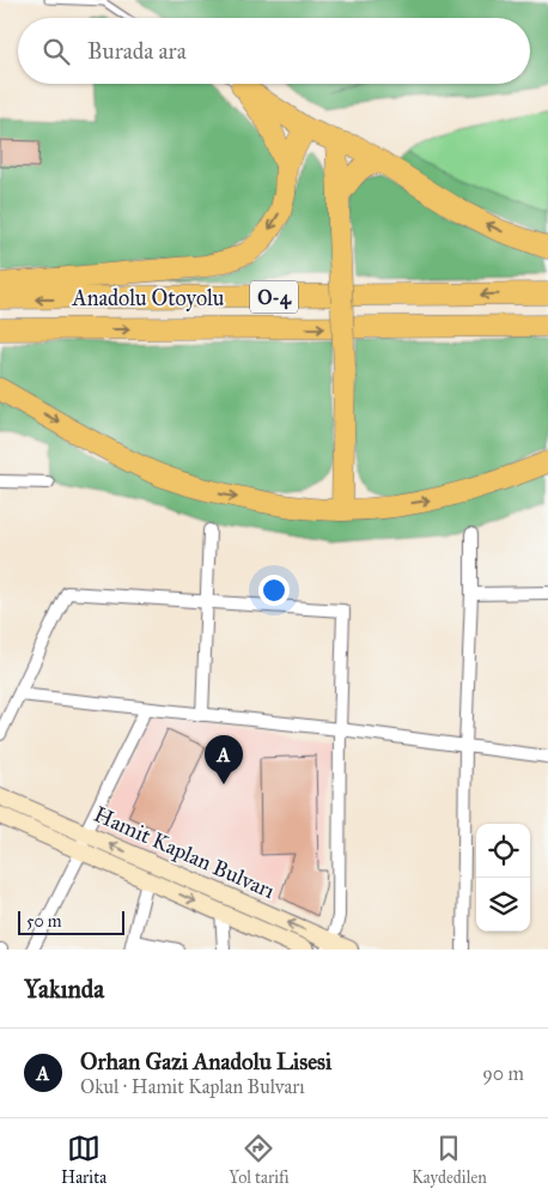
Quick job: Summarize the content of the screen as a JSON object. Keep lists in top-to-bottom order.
{
  "streets": {
    "highway": ["O-4", "Anadolu Otoyolu"],
    "main road": ["Hamit Kaplan Bulvarı"]
  },
  "scale_bar": "50 m",
  "page": {
    "search": "Burada ara",
    "pins": "A",
    "scale": "50 m",
    "heading": "Yakında",
    "list": [
      {
        "mark": "A",
        "name": "Orhan Gazi Anadolu Lisesi",
        "note": "Okul · Hamit Kaplan Bulvarı",
        "value": "90 m"
      }
    ],
    "nav": ["Harita", "Yol tarifi", "Kaydedilen"]
  }
}
